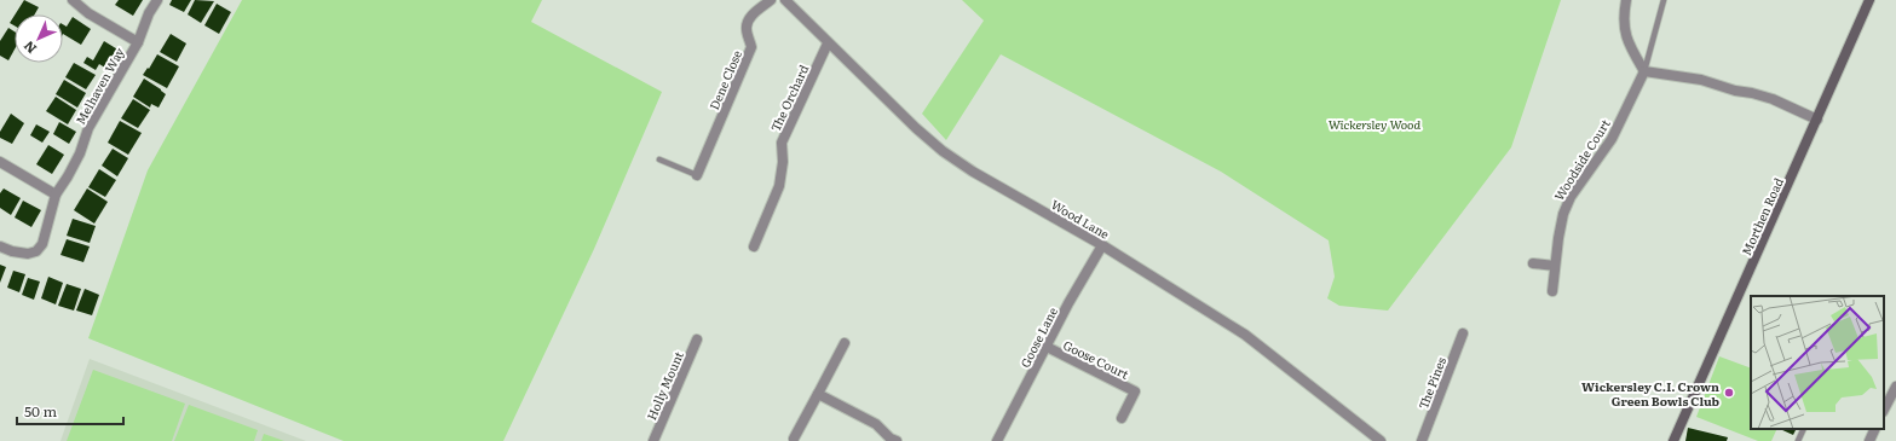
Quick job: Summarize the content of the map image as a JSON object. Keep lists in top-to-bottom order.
{
  "streets": {
    "main road": ["Morthen Road"],
    "street": [
      "Dene Close",
      "Melhaven Way",
      "The Orchard",
      "Woodside Court",
      "Wood Lane",
      "Goose Lane",
      "Goose Court",
      "The Pines",
      "Holly Mount"
    ]
  },
  "crossings": [
    ["The Orchard", "Wood Lane"],
    ["Wood Lane", "Goose Lane"],
    ["Goose Lane", "Goose Court"]
  ],
  "parks": ["Wickersley Wood"],
  "places": ["Wickersley C.I. Crown Green Bowls Club"],
  "scale_bar": "50 m",
  "north": "bottom left"
}
